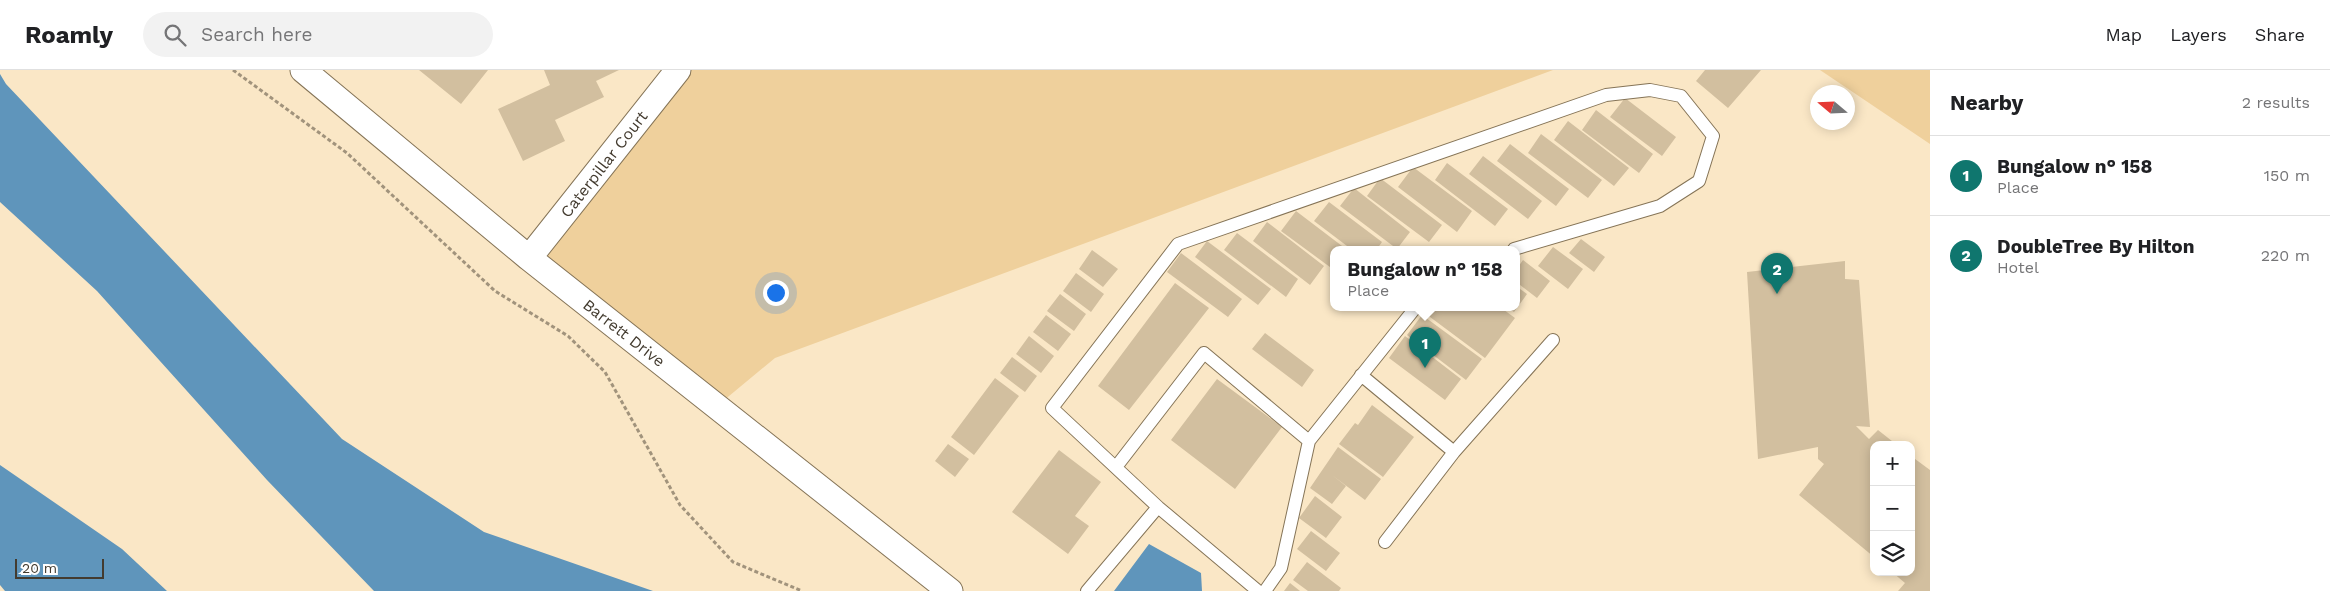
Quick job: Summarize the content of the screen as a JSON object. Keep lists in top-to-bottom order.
{
  "streets": {
    "street": ["Caterpillar Court", "Barrett Drive"]
  },
  "crossings": [
    ["Caterpillar Court", "Barrett Drive"]
  ],
  "scale_bar": "20 m",
  "north": "left",
  "page": {
    "header": "Roamly",
    "search": "Search here",
    "nav": ["Map", "Layers", "Share"],
    "heading": ["Nearby", "2 results"],
    "list": [
      {
        "mark": "1",
        "name": "Bungalow n° 158",
        "note": "Place",
        "value": "150 m"
      },
      {
        "mark": "2",
        "name": "DoubleTree By Hilton",
        "note": "Hotel",
        "value": "220 m"
      }
    ],
    "popup": ["Bungalow n° 158", "Place"],
    "pins": ["2", "1"],
    "map_buttons": ["+", "−"],
    "scale": "20 m"
  }
}
